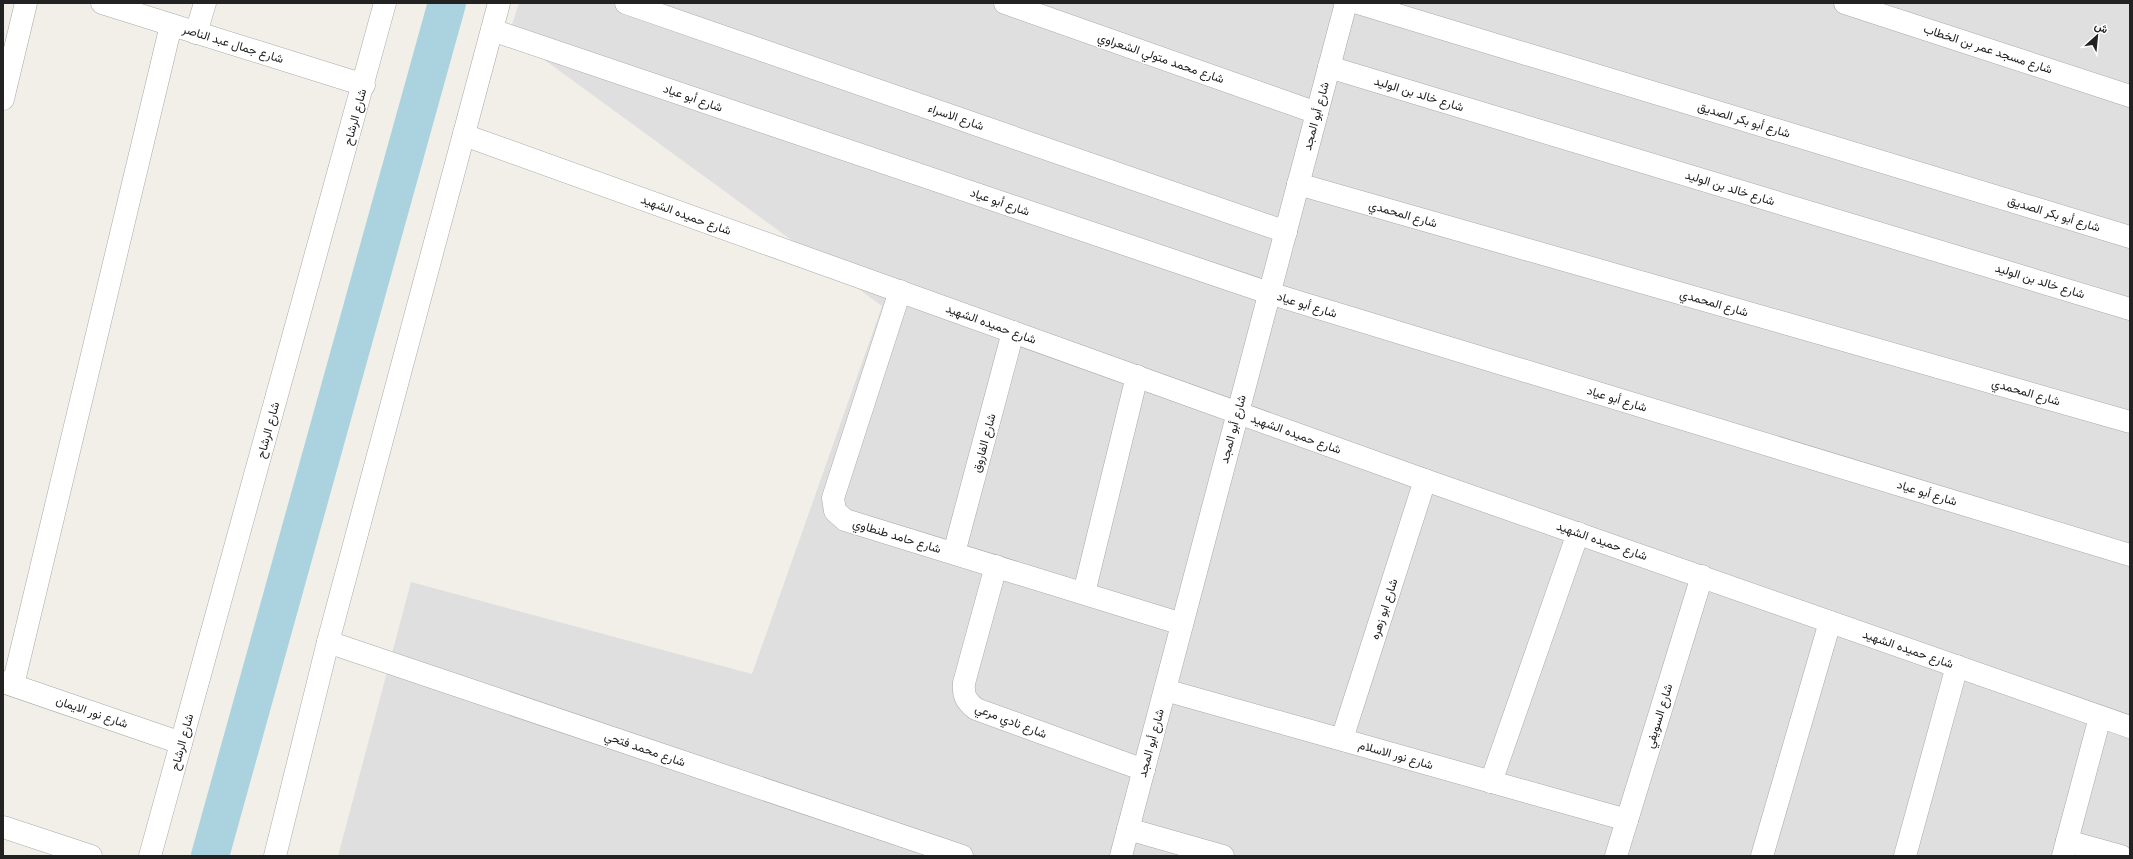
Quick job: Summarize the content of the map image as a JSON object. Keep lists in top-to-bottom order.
{
  "streets": {
    "street": [
      "شارع جمال عبد الناصر",
      "شارع مسجد عمر بن الخطاب",
      "شارع محمد متولي الشعراوي",
      "شارع خالد بن الوليد",
      "شارع أبو عياد",
      "شارع أبو المجد",
      "شارع الرشاح",
      "شارع الاسراء",
      "شارع أبو بكر الصديق",
      "شارع المحمدي",
      "شارع حميده الشهيد",
      "شارع الفاروق",
      "شارع حامد طنطاوي",
      "شارع ابو زهره",
      "شارع نور الايمان",
      "شارع السويفي",
      "شارع نادي مرعي",
      "شارع محمد فتحي",
      "شارع نور الاسلام"
    ]
  },
  "crossings": [
    ["شارع جمال عبد الناصر", "شارع الرشاح"],
    ["شارع محمد متولي الشعراوي", "شارع أبو المجد"],
    ["شارع خالد بن الوليد", "شارع أبو المجد"],
    ["شارع أبو عياد", "شارع أبو المجد"],
    ["شارع أبو المجد", "شارع الاسراء"],
    ["شارع أبو المجد", "شارع المحمدي"],
    ["شارع أبو المجد", "شارع حميده الشهيد"],
    ["شارع أبو المجد", "شارع حامد طنطاوي"],
    ["شارع أبو المجد", "شارع نادي مرعي"],
    ["شارع أبو المجد", "شارع نور الاسلام"],
    ["شارع الرشاح", "شارع نور الايمان"],
    ["شارع حميده الشهيد", "شارع الفاروق"],
    ["شارع حميده الشهيد", "شارع حامد طنطاوي"],
    ["شارع حميده الشهيد", "شارع ابو زهره"],
    ["شارع حميده الشهيد", "شارع السويفي"],
    ["شارع الفاروق", "شارع حامد طنطاوي"],
    ["شارع حامد طنطاوي", "شارع نادي مرعي"],
    ["شارع ابو زهره", "شارع نور الاسلام"],
    ["شارع السويفي", "شارع نور الاسلام"]
  ],
  "north": "top right"
}
